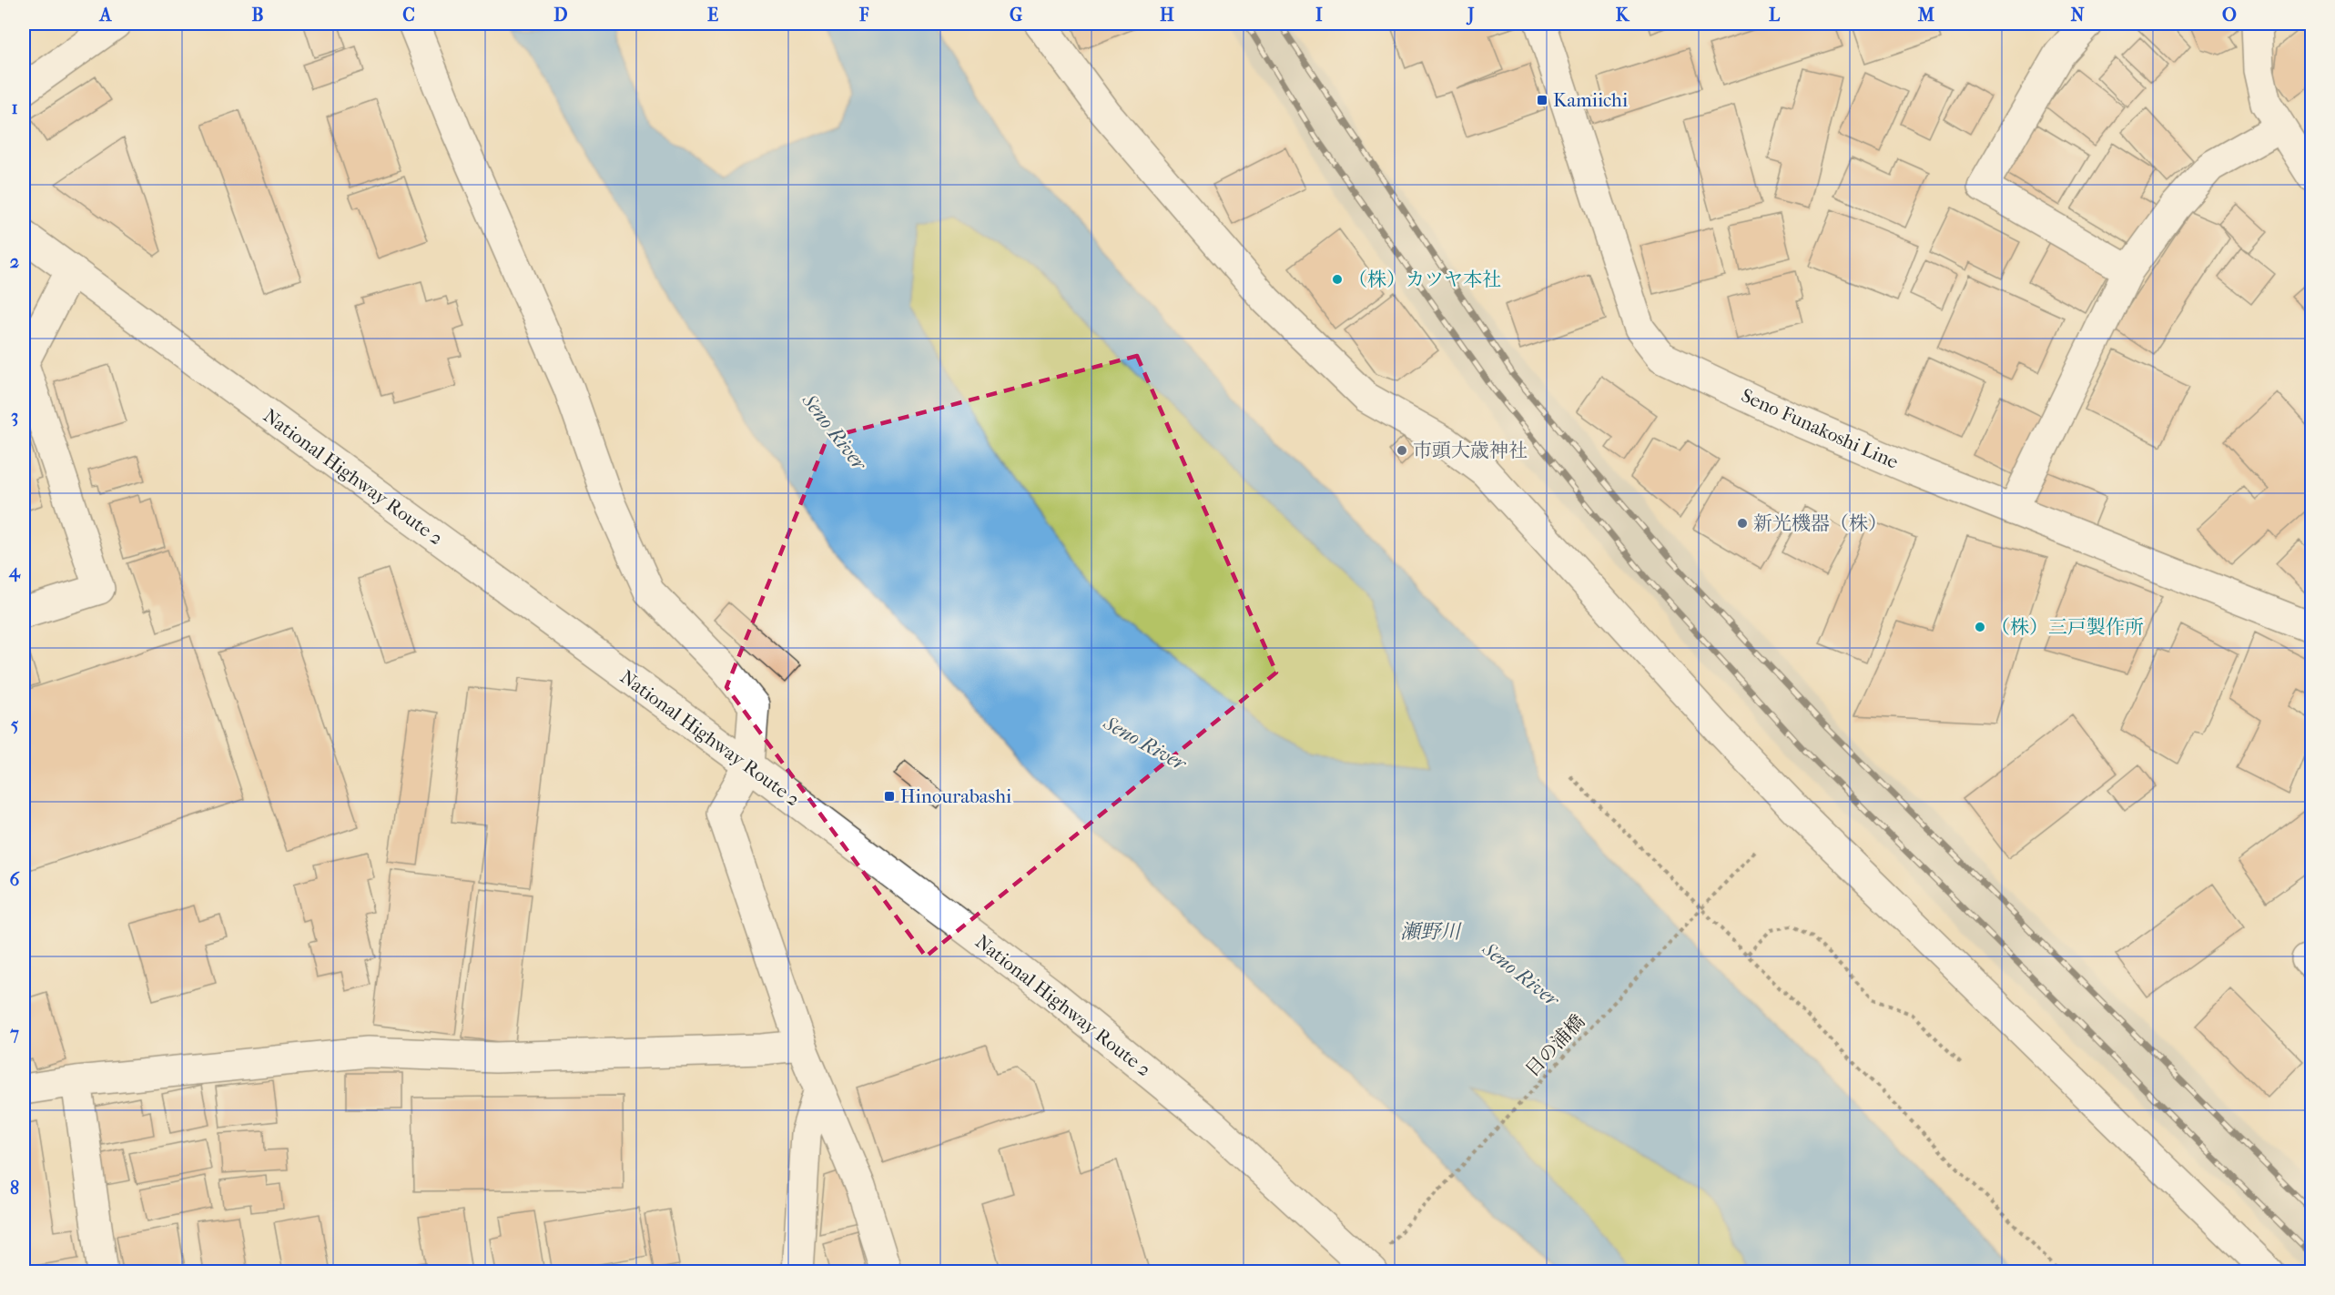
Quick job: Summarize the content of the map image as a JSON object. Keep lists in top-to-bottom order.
{
  "streets": {
    "main road": ["Seno Funakoshi Line", "National Highway Route 2"],
    "path": ["日の浦橋"]
  },
  "water": ["Seno River", "瀬野川"],
  "places": {
    "transit": ["Kamiichi", "Hinourabashi"],
    "other": [
      "（株）カツヤ本社",
      "市頭大歳神社",
      "新光機器（株）",
      "（株）三戸製作所"
    ]
  },
  "grid": {
    "columns": [
      "A",
      "B",
      "C",
      "D",
      "E",
      "F",
      "G",
      "H",
      "I",
      "J",
      "K",
      "L",
      "M",
      "N",
      "O"
    ],
    "rows": [
      "1",
      "2",
      "3",
      "4",
      "5",
      "6",
      "7",
      "8"
    ]
  }
}
